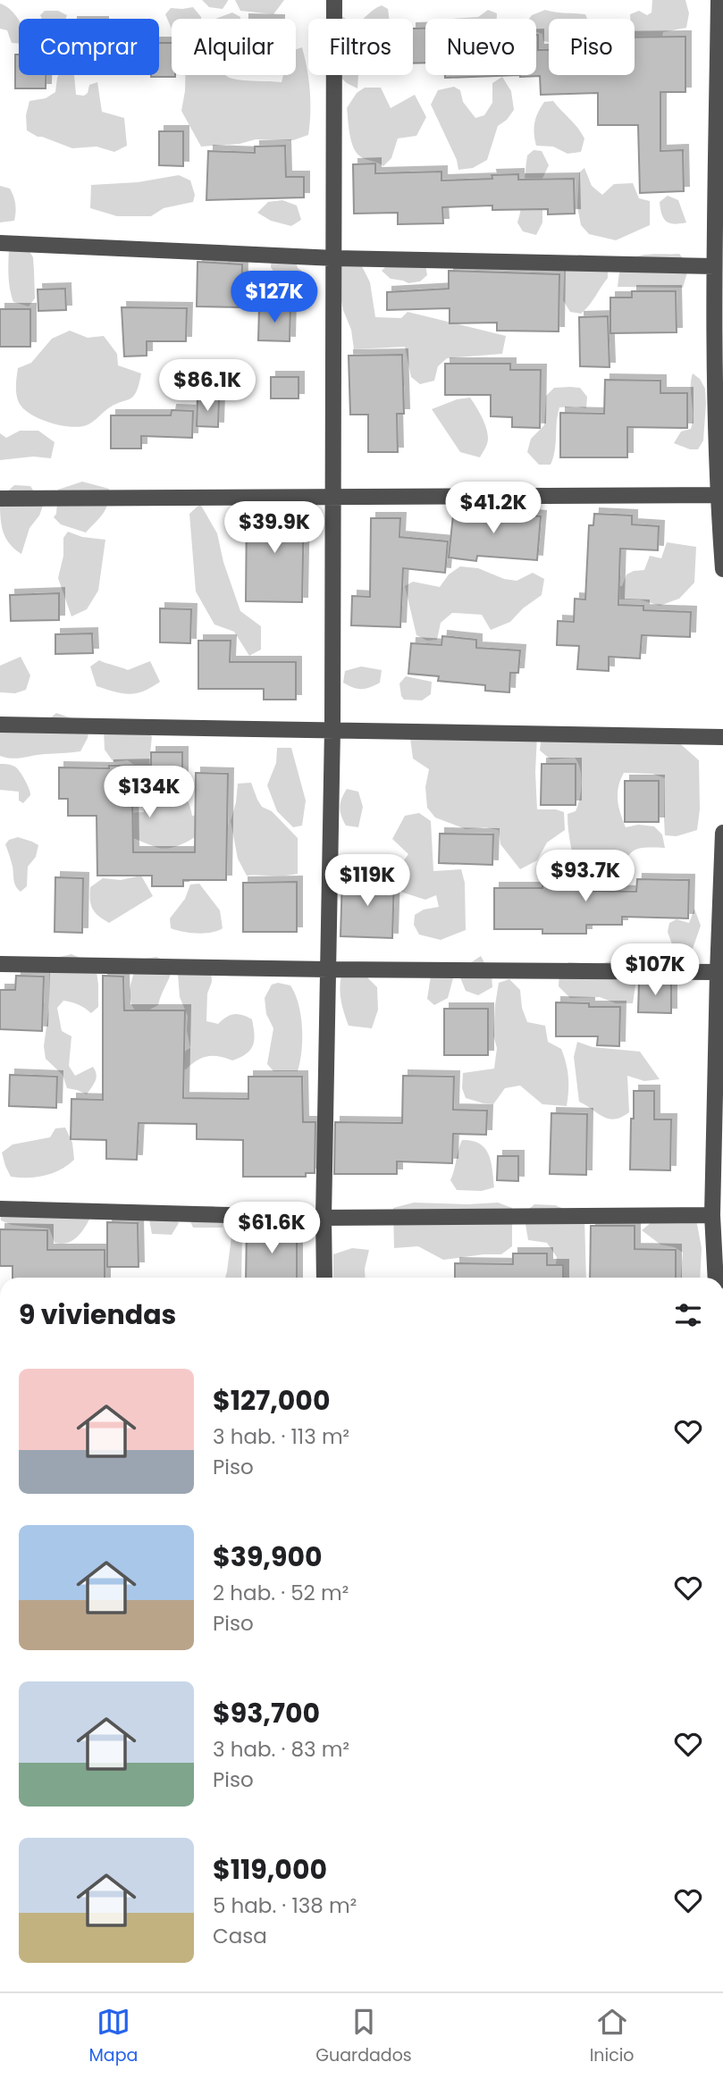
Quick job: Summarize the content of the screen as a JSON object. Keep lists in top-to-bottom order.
{
  "page": {
    "chip": [
      "Comprar",
      "Alquilar",
      "Filtros",
      "Nuevo",
      "Piso"
    ],
    "price": [
      "$127K",
      "$86.1K",
      "$41.2K",
      "$39.9K",
      "$134K",
      "$93.7K",
      "$119K",
      "$107K",
      "$61.6K"
    ],
    "heading": "9 viviendas",
    "list": [
      {
        "name": "$127,000",
        "note": "3 hab. · 113 m² · Piso"
      },
      {
        "name": "$39,900",
        "note": "2 hab. · 52 m² · Piso"
      },
      {
        "name": "$93,700",
        "note": "3 hab. · 83 m² · Piso"
      },
      {
        "name": "$119,000",
        "note": "5 hab. · 138 m² · Casa"
      }
    ],
    "tabs": ["Mapa", "Guardados", "Inicio"]
  }
}
